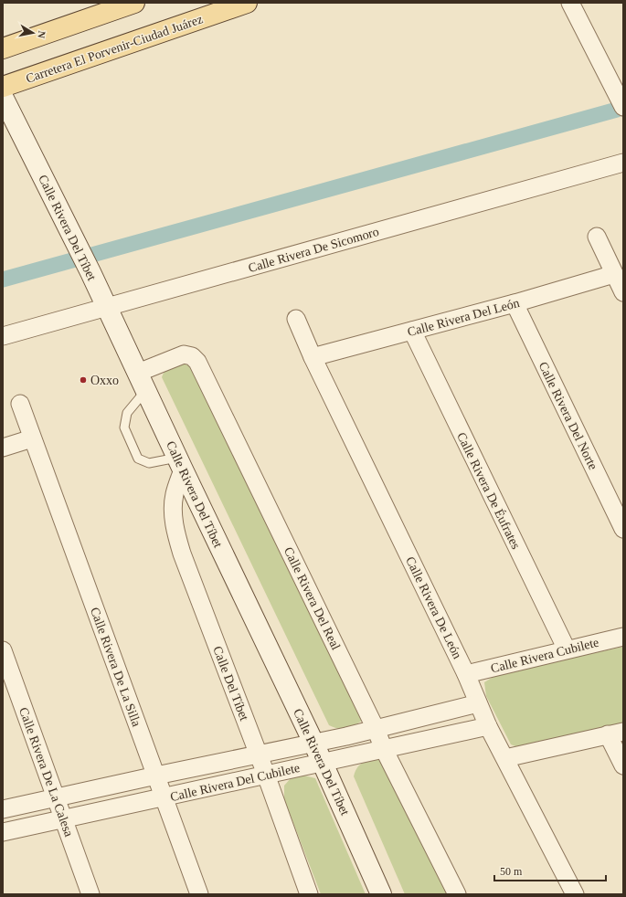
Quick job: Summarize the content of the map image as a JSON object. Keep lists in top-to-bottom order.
{
  "streets": {
    "main road": ["Carretera El Porvenir-Ciudad Juárez"],
    "street": [
      "Calle Rivera Del Tíbet",
      "Calle Rivera De Sicomoro",
      "Calle Rivera Del León",
      "Calle Rivera Del Norte",
      "Calle Rivera De Éufrates",
      "Calle Rivera Del Real",
      "Calle Rivera De León",
      "Calle Rivera Cubilete",
      "Calle Rivera De La Silla",
      "Calle Del Tíbet",
      "Calle Rivera De La Calesa",
      "Calle Rivera Del Cubilete"
    ]
  },
  "crossings": [
    ["Calle Rivera Del Tíbet", "Calle Rivera De Sicomoro"],
    ["Calle Rivera Del Tíbet", "Calle Rivera Del Real"],
    ["Calle Rivera Del Tíbet", "Calle Del Tíbet"],
    ["Calle Rivera Del Tíbet", "Calle Rivera Del Cubilete"],
    ["Calle Rivera Del León", "Calle Rivera Del Norte"],
    ["Calle Rivera Del León", "Calle Rivera De Éufrates"],
    ["Calle Rivera Del León", "Calle Rivera De León"],
    ["Calle Rivera De Éufrates", "Calle Rivera Cubilete"],
    ["Calle Rivera Del Real", "Calle Rivera Del Cubilete"],
    ["Calle Rivera De León", "Calle Rivera Cubilete"],
    ["Calle Rivera De León", "Calle Rivera Del Cubilete"],
    ["Calle Rivera De La Silla", "Calle Rivera Del Cubilete"],
    ["Calle Del Tíbet", "Calle Rivera Del Cubilete"],
    ["Calle Rivera De La Calesa", "Calle Rivera Del Cubilete"]
  ],
  "places": ["Oxxo"],
  "scale_bar": "50 m",
  "north": "right"
}
